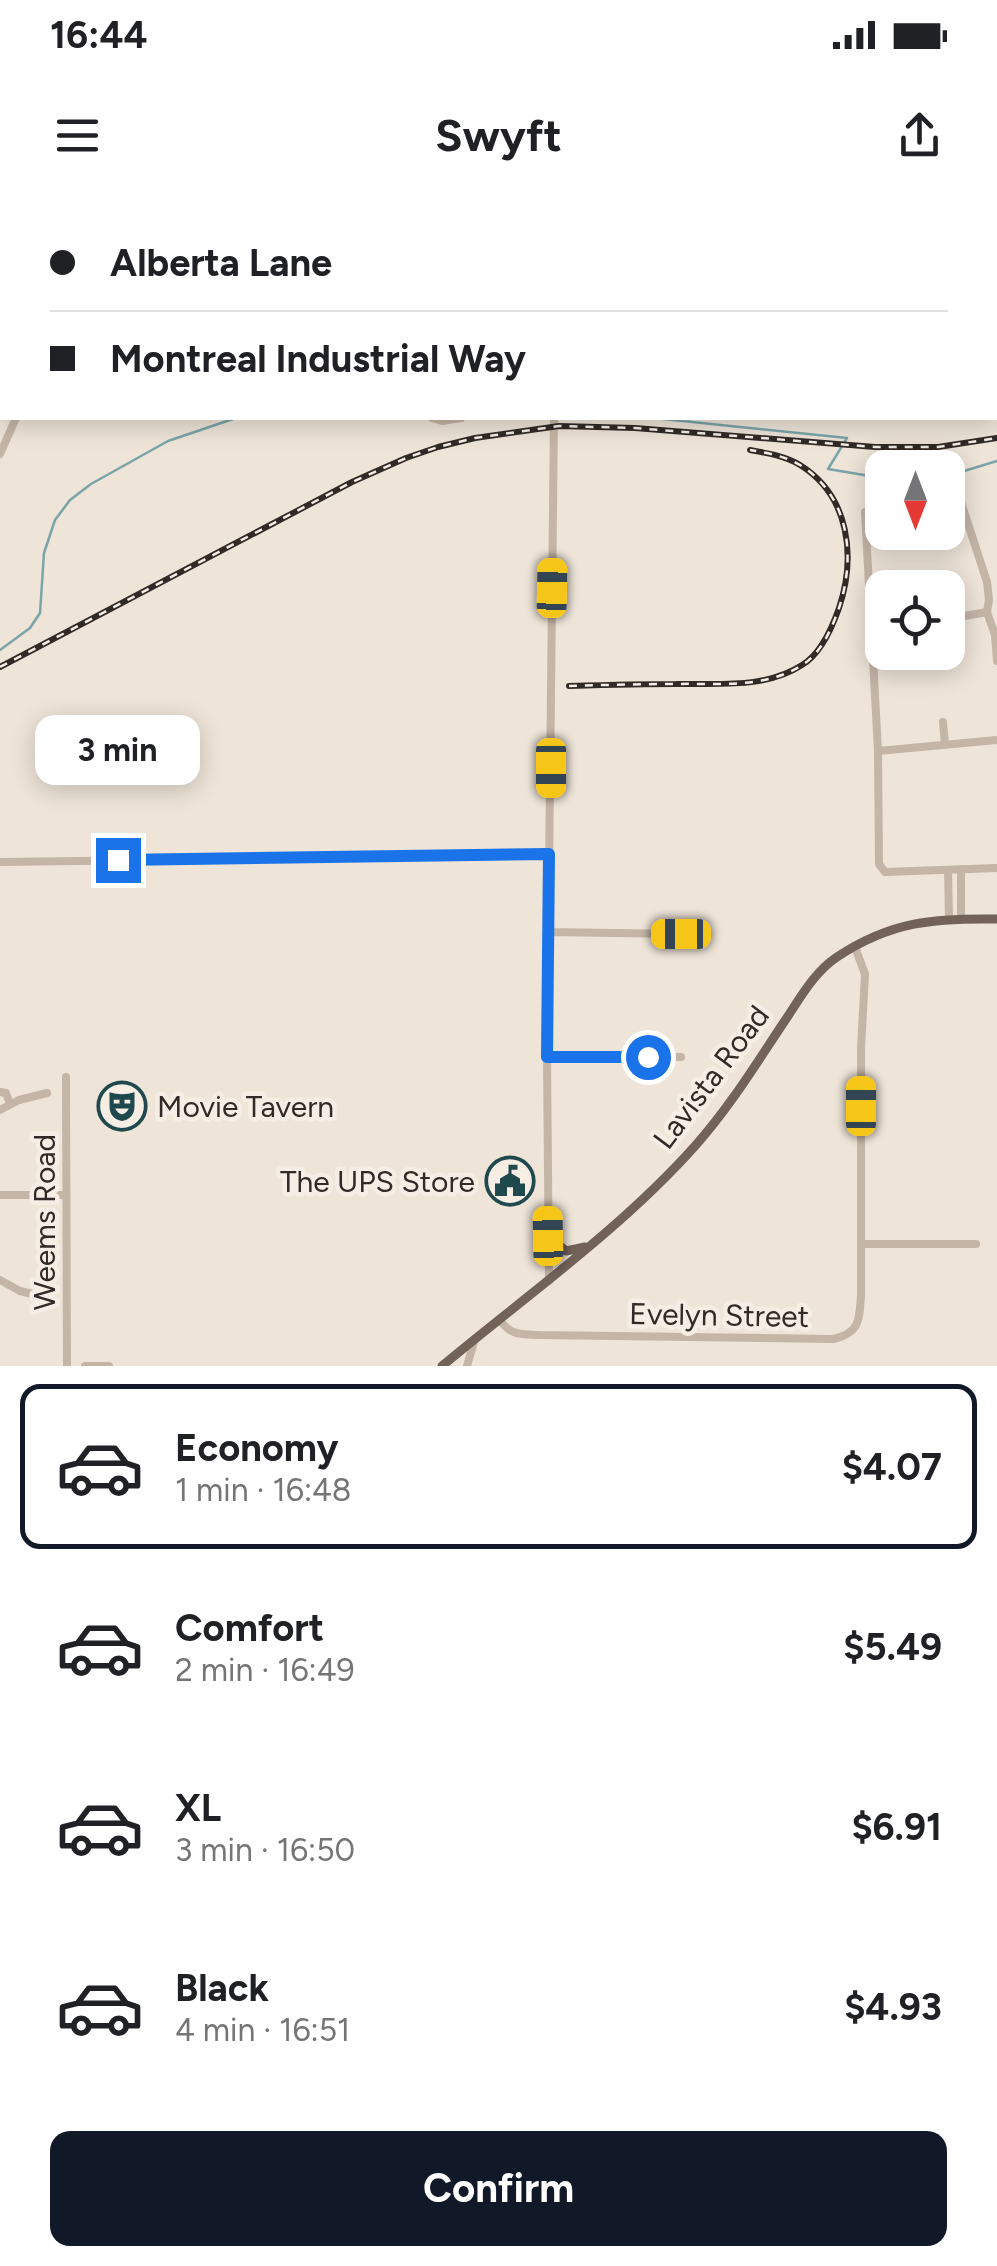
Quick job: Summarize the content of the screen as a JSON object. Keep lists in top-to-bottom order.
{
  "streets": {
    "main road": ["Lavista Road"],
    "street": ["Weems Road", "Evelyn Street"]
  },
  "crossings": [
    ["Lavista Road", "Evelyn Street"]
  ],
  "places": {
    "theatre": ["Movie Tavern"],
    "public building": ["The UPS Store"]
  },
  "north": "bottom",
  "page": {
    "status": "16:44",
    "header": "Swyft",
    "banner": ["Alberta Lane", "Montreal Industrial Way"],
    "bubble": "3 min",
    "list": [
      {
        "name": "Economy",
        "note": "1 min · 16:48",
        "value": "$4.07"
      },
      {
        "name": "Comfort",
        "note": "2 min · 16:49",
        "value": "$5.49"
      },
      {
        "name": "XL",
        "note": "3 min · 16:50",
        "value": "$6.91"
      },
      {
        "name": "Black",
        "note": "4 min · 16:51",
        "value": "$4.93"
      }
    ],
    "buttons": "Confirm"
  }
}
